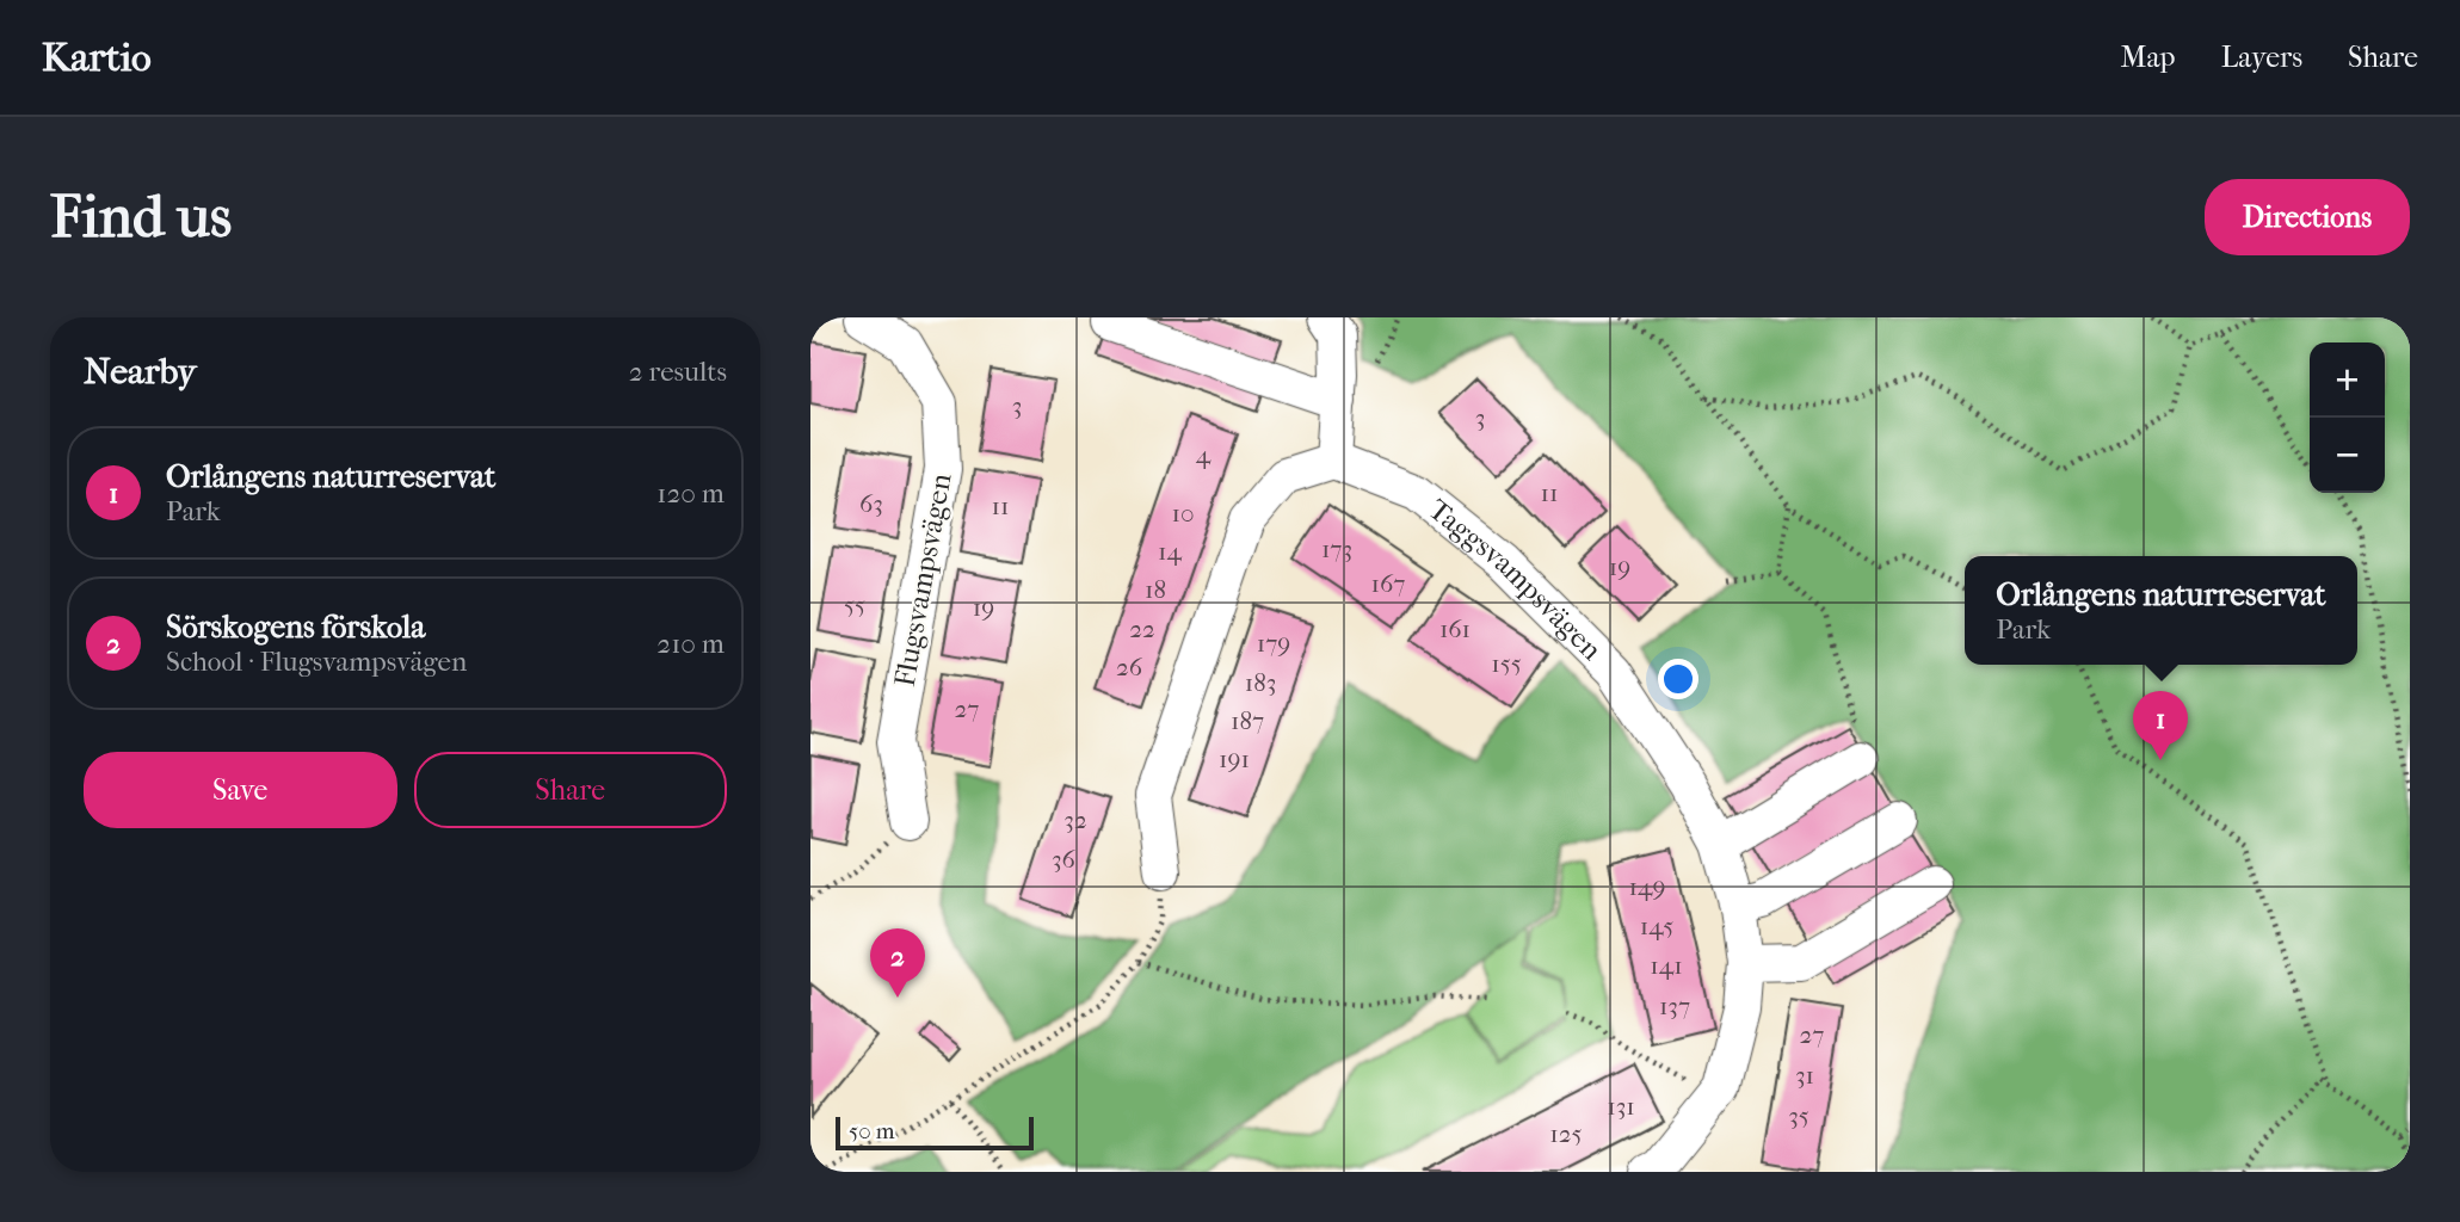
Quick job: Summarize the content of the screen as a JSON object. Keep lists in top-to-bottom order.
{
  "streets": {
    "street": ["Flugsvampsvägen", "Taggsvampsvägen"]
  },
  "house_numbers": [
    "3",
    "3",
    "4",
    "11",
    "63",
    "11",
    "10",
    "173",
    "14",
    "19",
    "167",
    "18",
    "55",
    "19",
    "22",
    "161",
    "179",
    "155",
    "26",
    "183",
    "27",
    "187",
    "191",
    "32",
    "36",
    "149",
    "145",
    "141",
    "137",
    "27",
    "31",
    "131",
    "35",
    "125"
  ],
  "scale_bar": "50 m",
  "page": {
    "header": "Kartio",
    "nav": ["Map", "Layers", "Share"],
    "buttons": [
      "Directions",
      ["Save", "Share"]
    ],
    "title": "Find us",
    "heading": ["Nearby", "2 results"],
    "map_buttons": ["+", "−"],
    "list": [
      {
        "mark": "1",
        "name": "Orlångens naturreservat",
        "note": "Park",
        "value": "120 m"
      },
      {
        "mark": "2",
        "name": "Sörskogens förskola",
        "note": "School · Flugsvampsvägen",
        "value": "210 m"
      }
    ],
    "popup": ["Orlångens naturreservat", "Park"],
    "pins": ["1", "2"],
    "scale": "50 m"
  }
}
